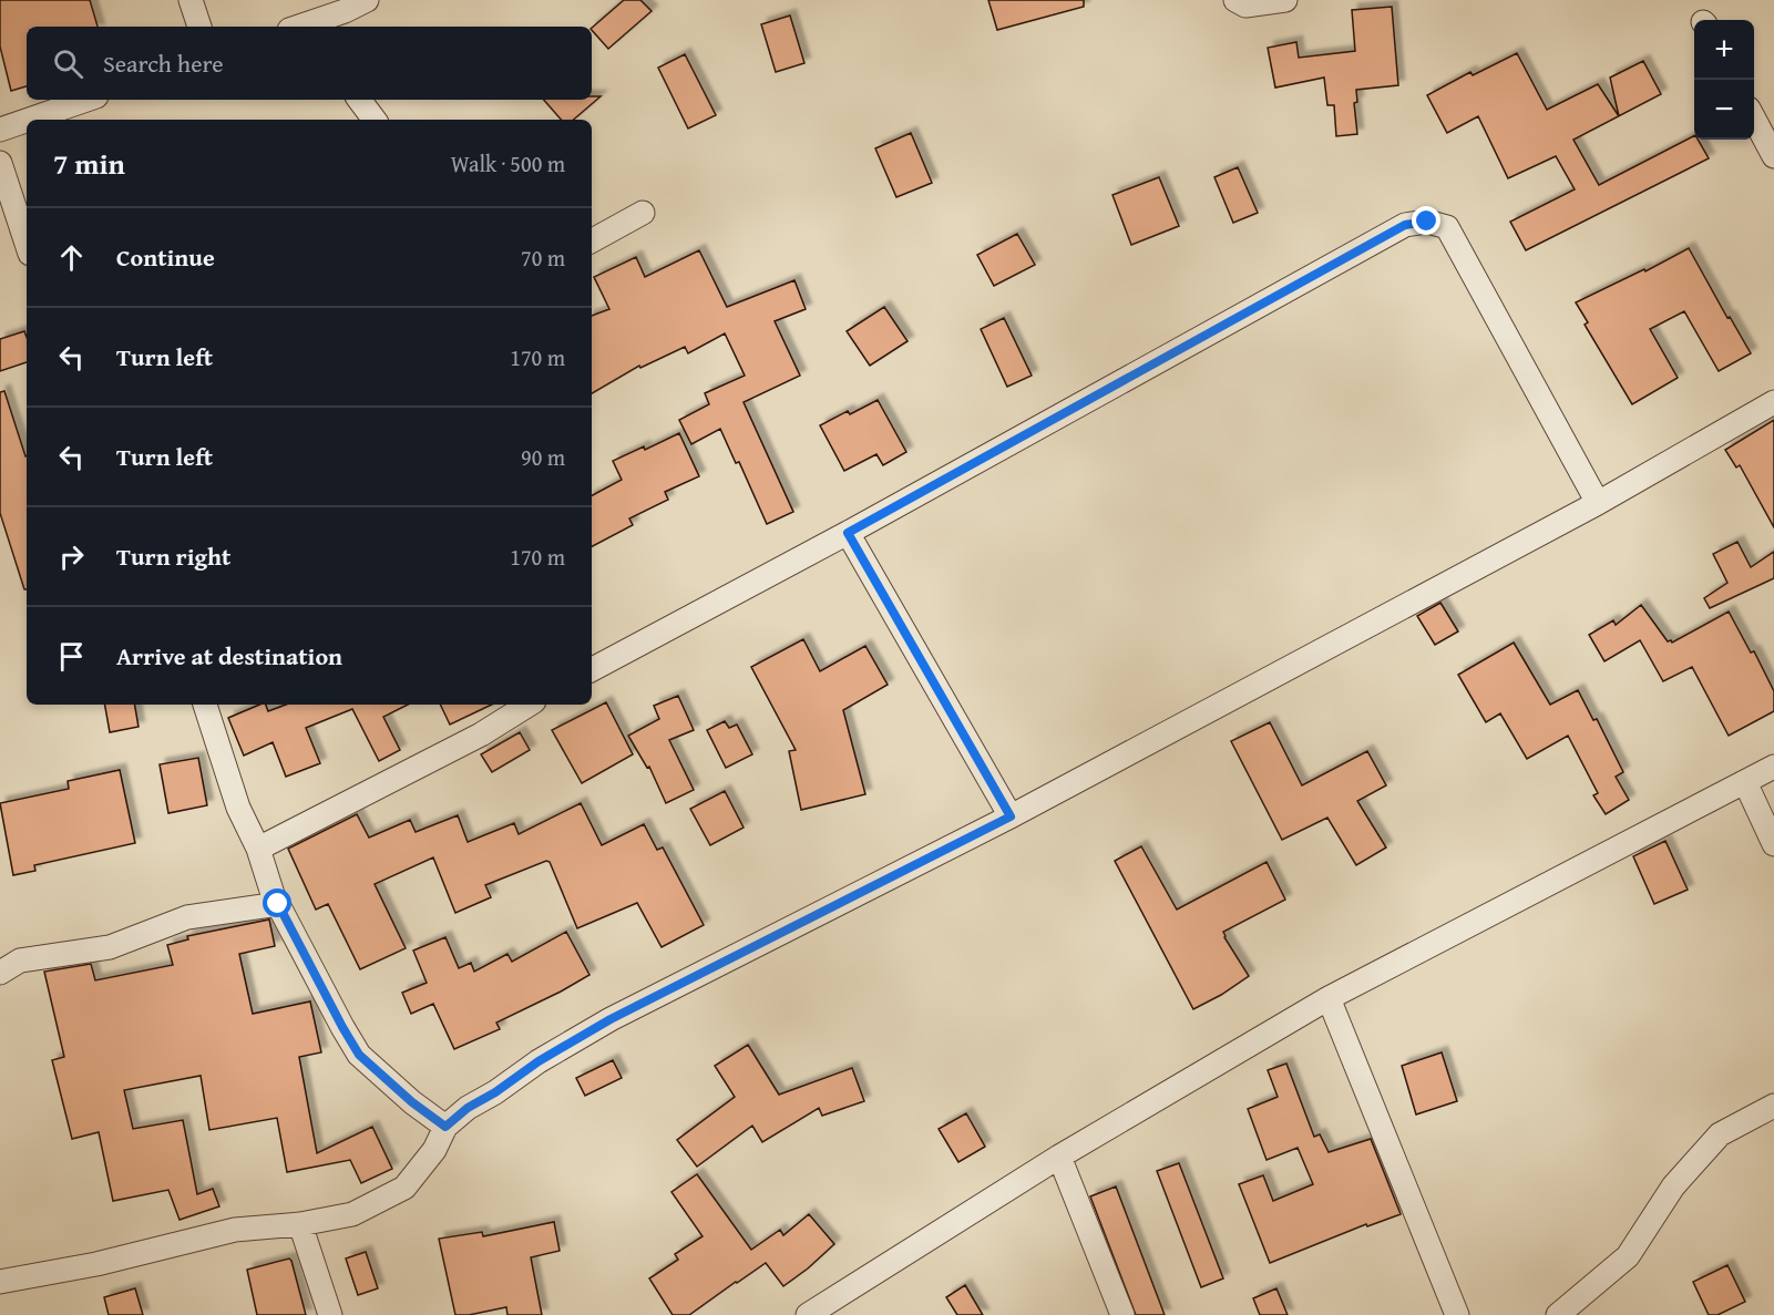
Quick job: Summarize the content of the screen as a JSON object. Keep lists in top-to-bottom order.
{
  "page": {
    "map_buttons": ["+", "−"],
    "search": "Search here",
    "heading": ["7 min", "Walk · 500 m"],
    "list": [
      ["Continue", "70 m"],
      ["Turn left", "170 m"],
      ["Turn left", "90 m"],
      ["Turn right", "170 m"],
      "Arrive at destination"
    ]
  }
}
